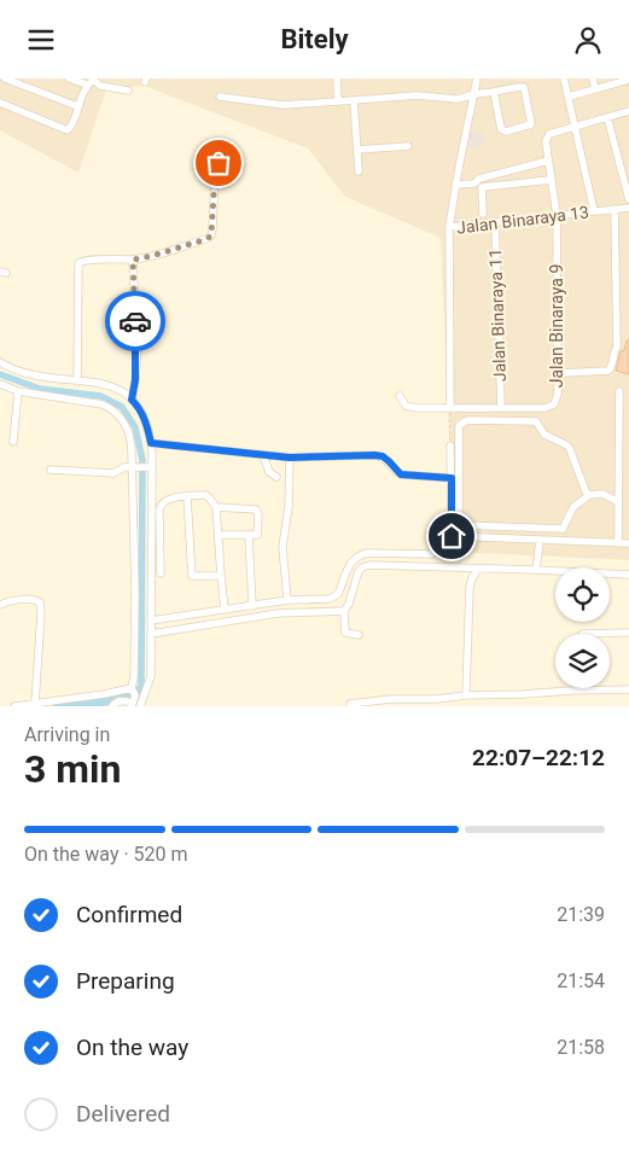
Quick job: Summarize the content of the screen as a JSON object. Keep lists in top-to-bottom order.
{
  "streets": {
    "street": ["Jalan Binaraya 13", "Jalan Binaraya 11", "Jalan Binaraya 9"]
  },
  "crossings": [
    ["Jalan Binaraya 13", "Jalan Binaraya 11"],
    ["Jalan Binaraya 13", "Jalan Binaraya 9"],
    ["Jalan Binaraya 11", "Jalan Binaraya 9"]
  ],
  "page": {
    "header": "Bitely",
    "heading": ["3 min", "Arriving in", "22:07–22:12"],
    "bar": "On the way · 520 m",
    "list": [
      ["Confirmed", "21:39"],
      ["Preparing", "21:54"],
      ["On the way", "21:58"],
      "Delivered"
    ]
  }
}
